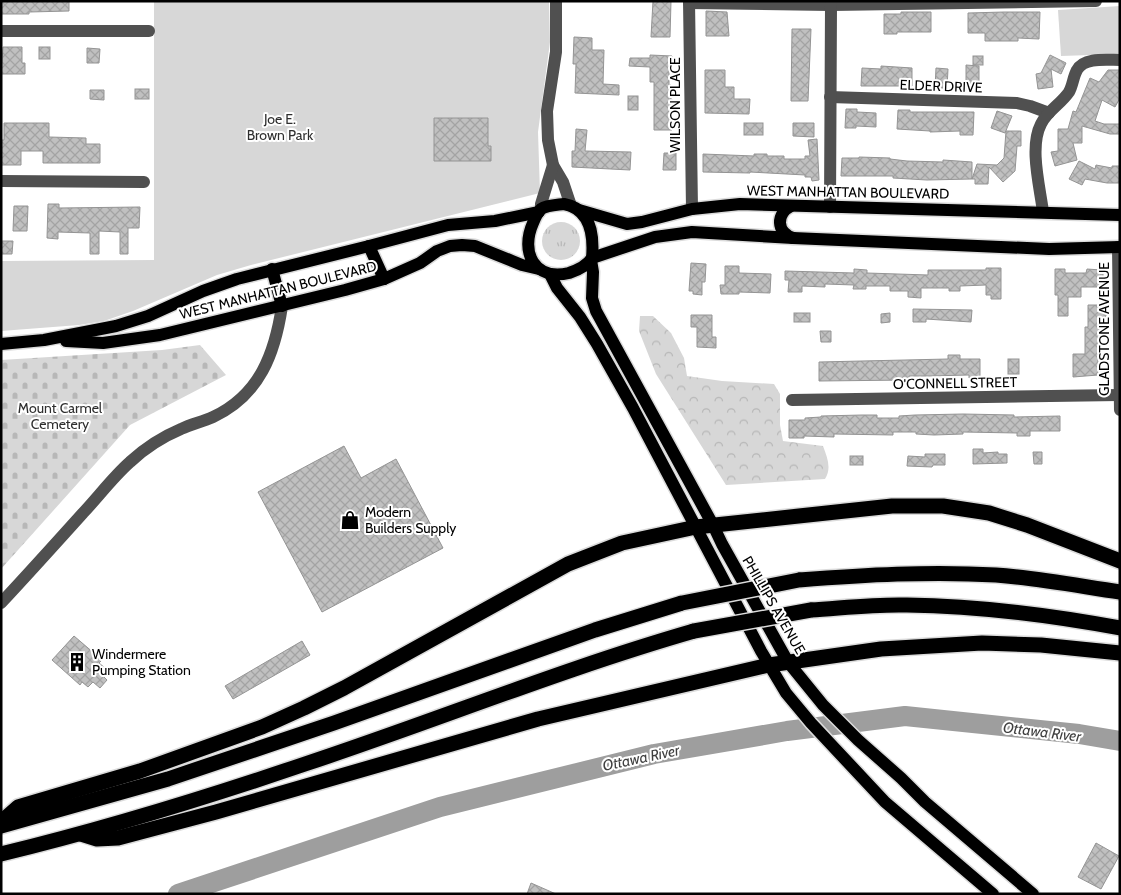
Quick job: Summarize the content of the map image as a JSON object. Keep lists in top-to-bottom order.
{
  "streets": {
    "main road": ["WEST MANHATTAN BOULEVARD", "PHILLIPS AVENUE"],
    "street": [
      "ELDER DRIVE",
      "WILSON PLACE",
      "GLADSTONE AVENUE",
      "O'CONNELL STREET"
    ]
  },
  "crossings": [
    ["WILSON PLACE", "WEST MANHATTAN BOULEVARD"],
    ["WEST MANHATTAN BOULEVARD", "PHILLIPS AVENUE"],
    ["GLADSTONE AVENUE", "O'CONNELL STREET"]
  ],
  "water": ["Ottawa River"],
  "parks": ["Joe E. Brown Park", "Mount Carmel Cemetery"],
  "places": {
    "shop": ["Modern Builders Supply"],
    "building": ["Windermere Pumping Station"]
  }
}
